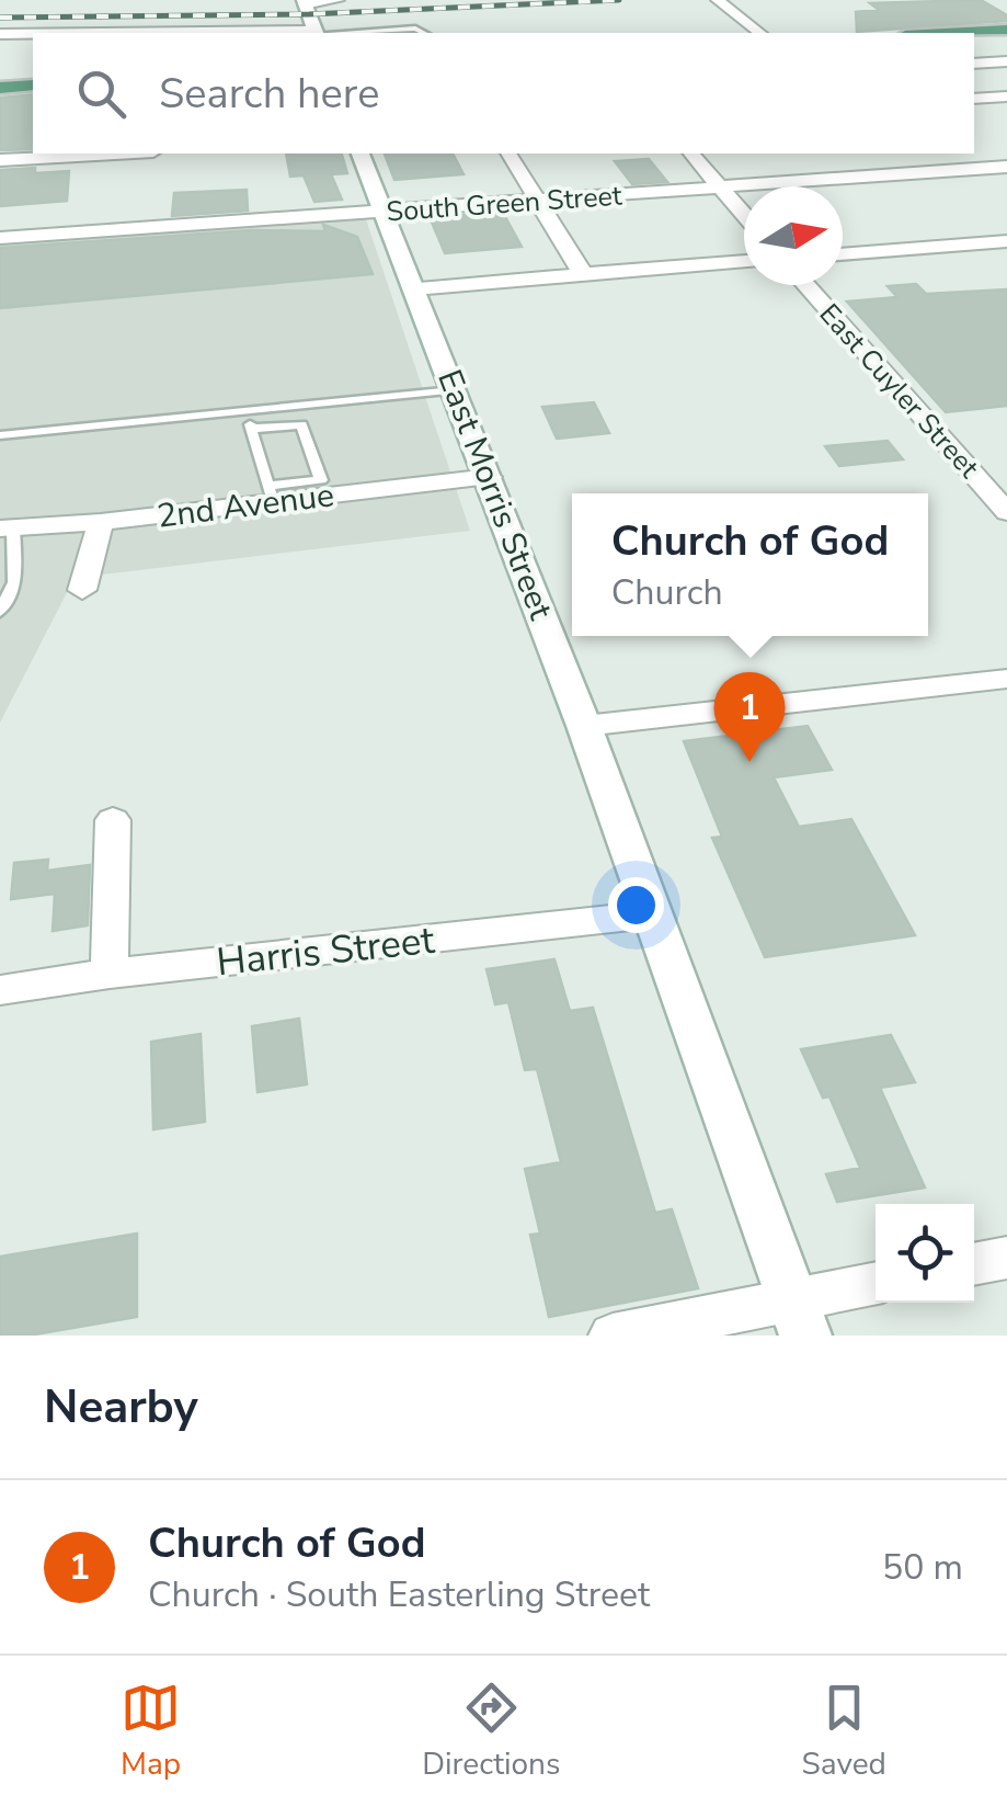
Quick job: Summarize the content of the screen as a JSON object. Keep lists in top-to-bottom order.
{
  "streets": {
    "main road": ["East Morris Street"],
    "street": [
      "South Green Street",
      "East Cuyler Street",
      "2nd Avenue",
      "Harris Street"
    ]
  },
  "crossings": [
    ["South Green Street", "East Morris Street"],
    ["East Morris Street", "2nd Avenue"],
    ["East Morris Street", "Harris Street"]
  ],
  "north": "right",
  "page": {
    "search": "Search here",
    "popup": ["Church of God", "Church"],
    "pins": "1",
    "heading": "Nearby",
    "list": [
      {
        "mark": "1",
        "name": "Church of God",
        "note": "Church · South Easterling Street",
        "value": "50 m"
      }
    ],
    "nav": ["Map", "Directions", "Saved"]
  }
}
